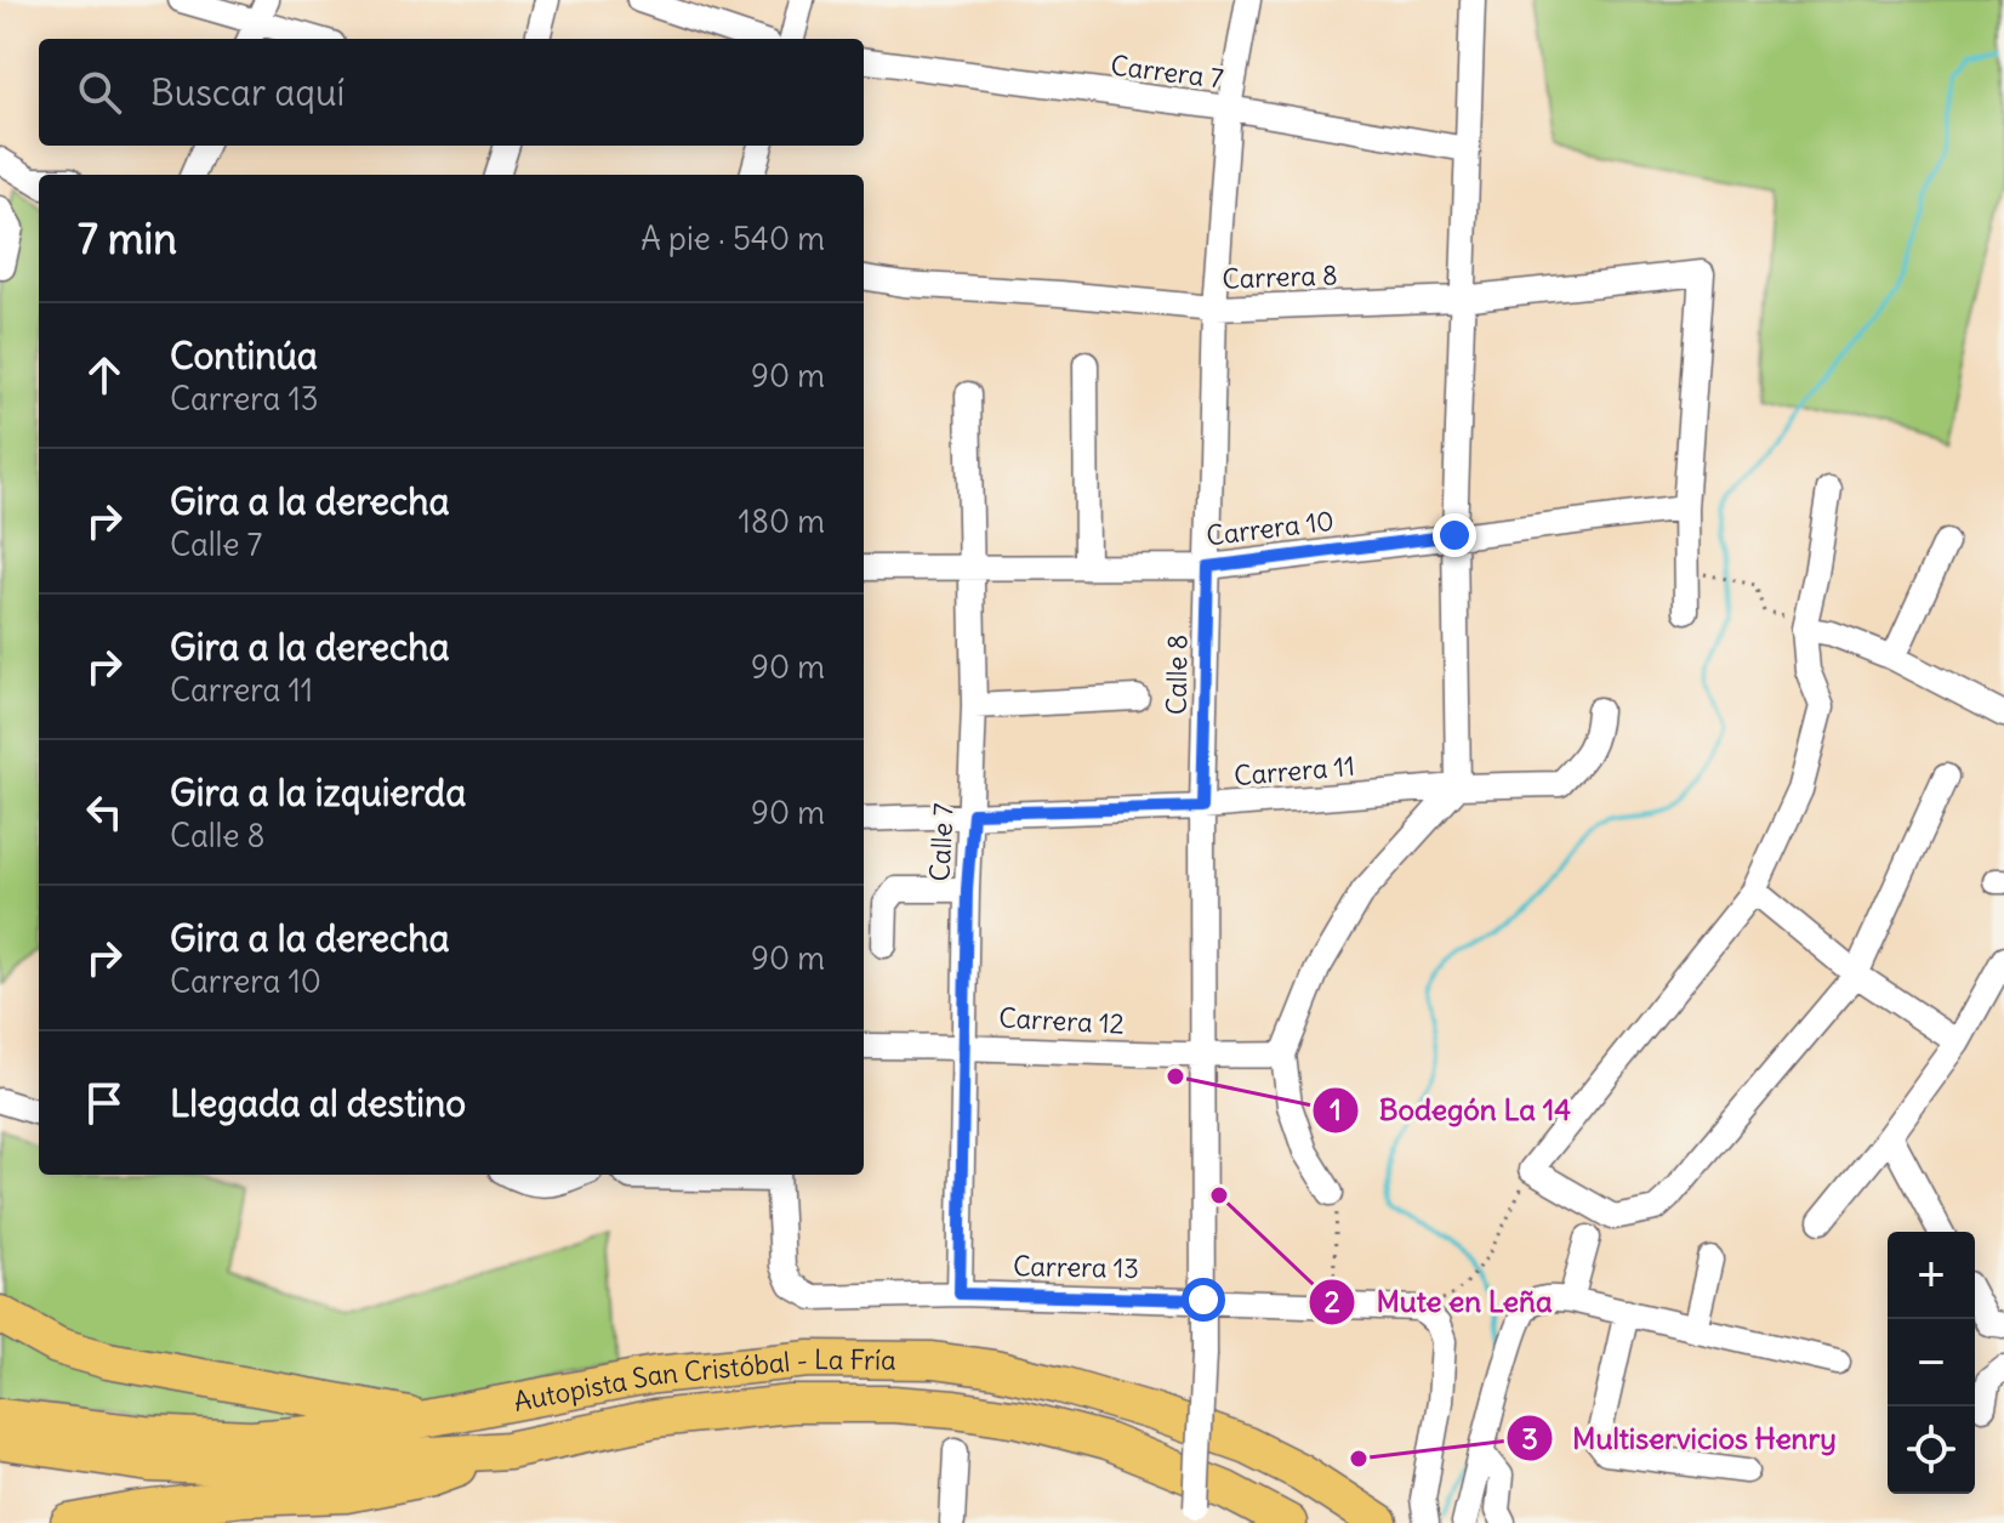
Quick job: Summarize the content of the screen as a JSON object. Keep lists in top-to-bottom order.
{
  "streets": {
    "highway": ["Autopista San Cristóbal - La Fría"],
    "street": [
      "Carrera 7",
      "Carrera 8",
      "Carrera 10",
      "Calle 8",
      "Carrera 11",
      "Calle 7",
      "Carrera 12",
      "Carrera 13"
    ]
  },
  "crossings": [
    ["Carrera 7", "Calle 8"],
    ["Carrera 8", "Carrera 10"],
    ["Carrera 8", "Calle 8"],
    ["Carrera 10", "Calle 8"],
    ["Carrera 10", "Calle 7"],
    ["Calle 8", "Carrera 11"],
    ["Calle 8", "Carrera 12"],
    ["Calle 8", "Carrera 13"],
    ["Carrera 11", "Calle 7"],
    ["Calle 7", "Carrera 12"],
    ["Calle 7", "Carrera 13"]
  ],
  "places": ["Bodegón La 14", "Mute en Leña", "Multiservicios Henry"],
  "page": {
    "search": "Buscar aquí",
    "heading": ["7 min", "A pie · 540 m"],
    "list": [
      ["Continúa", "Carrera 13", "90 m"],
      ["Gira a la derecha", "Calle 7", "180 m"],
      ["Gira a la derecha", "Carrera 11", "90 m"],
      ["Gira a la izquierda", "Calle 8", "90 m"],
      ["Gira a la derecha", "Carrera 10", "90 m"],
      "Llegada al destino"
    ],
    "map_buttons": ["+", "−"]
  }
}
